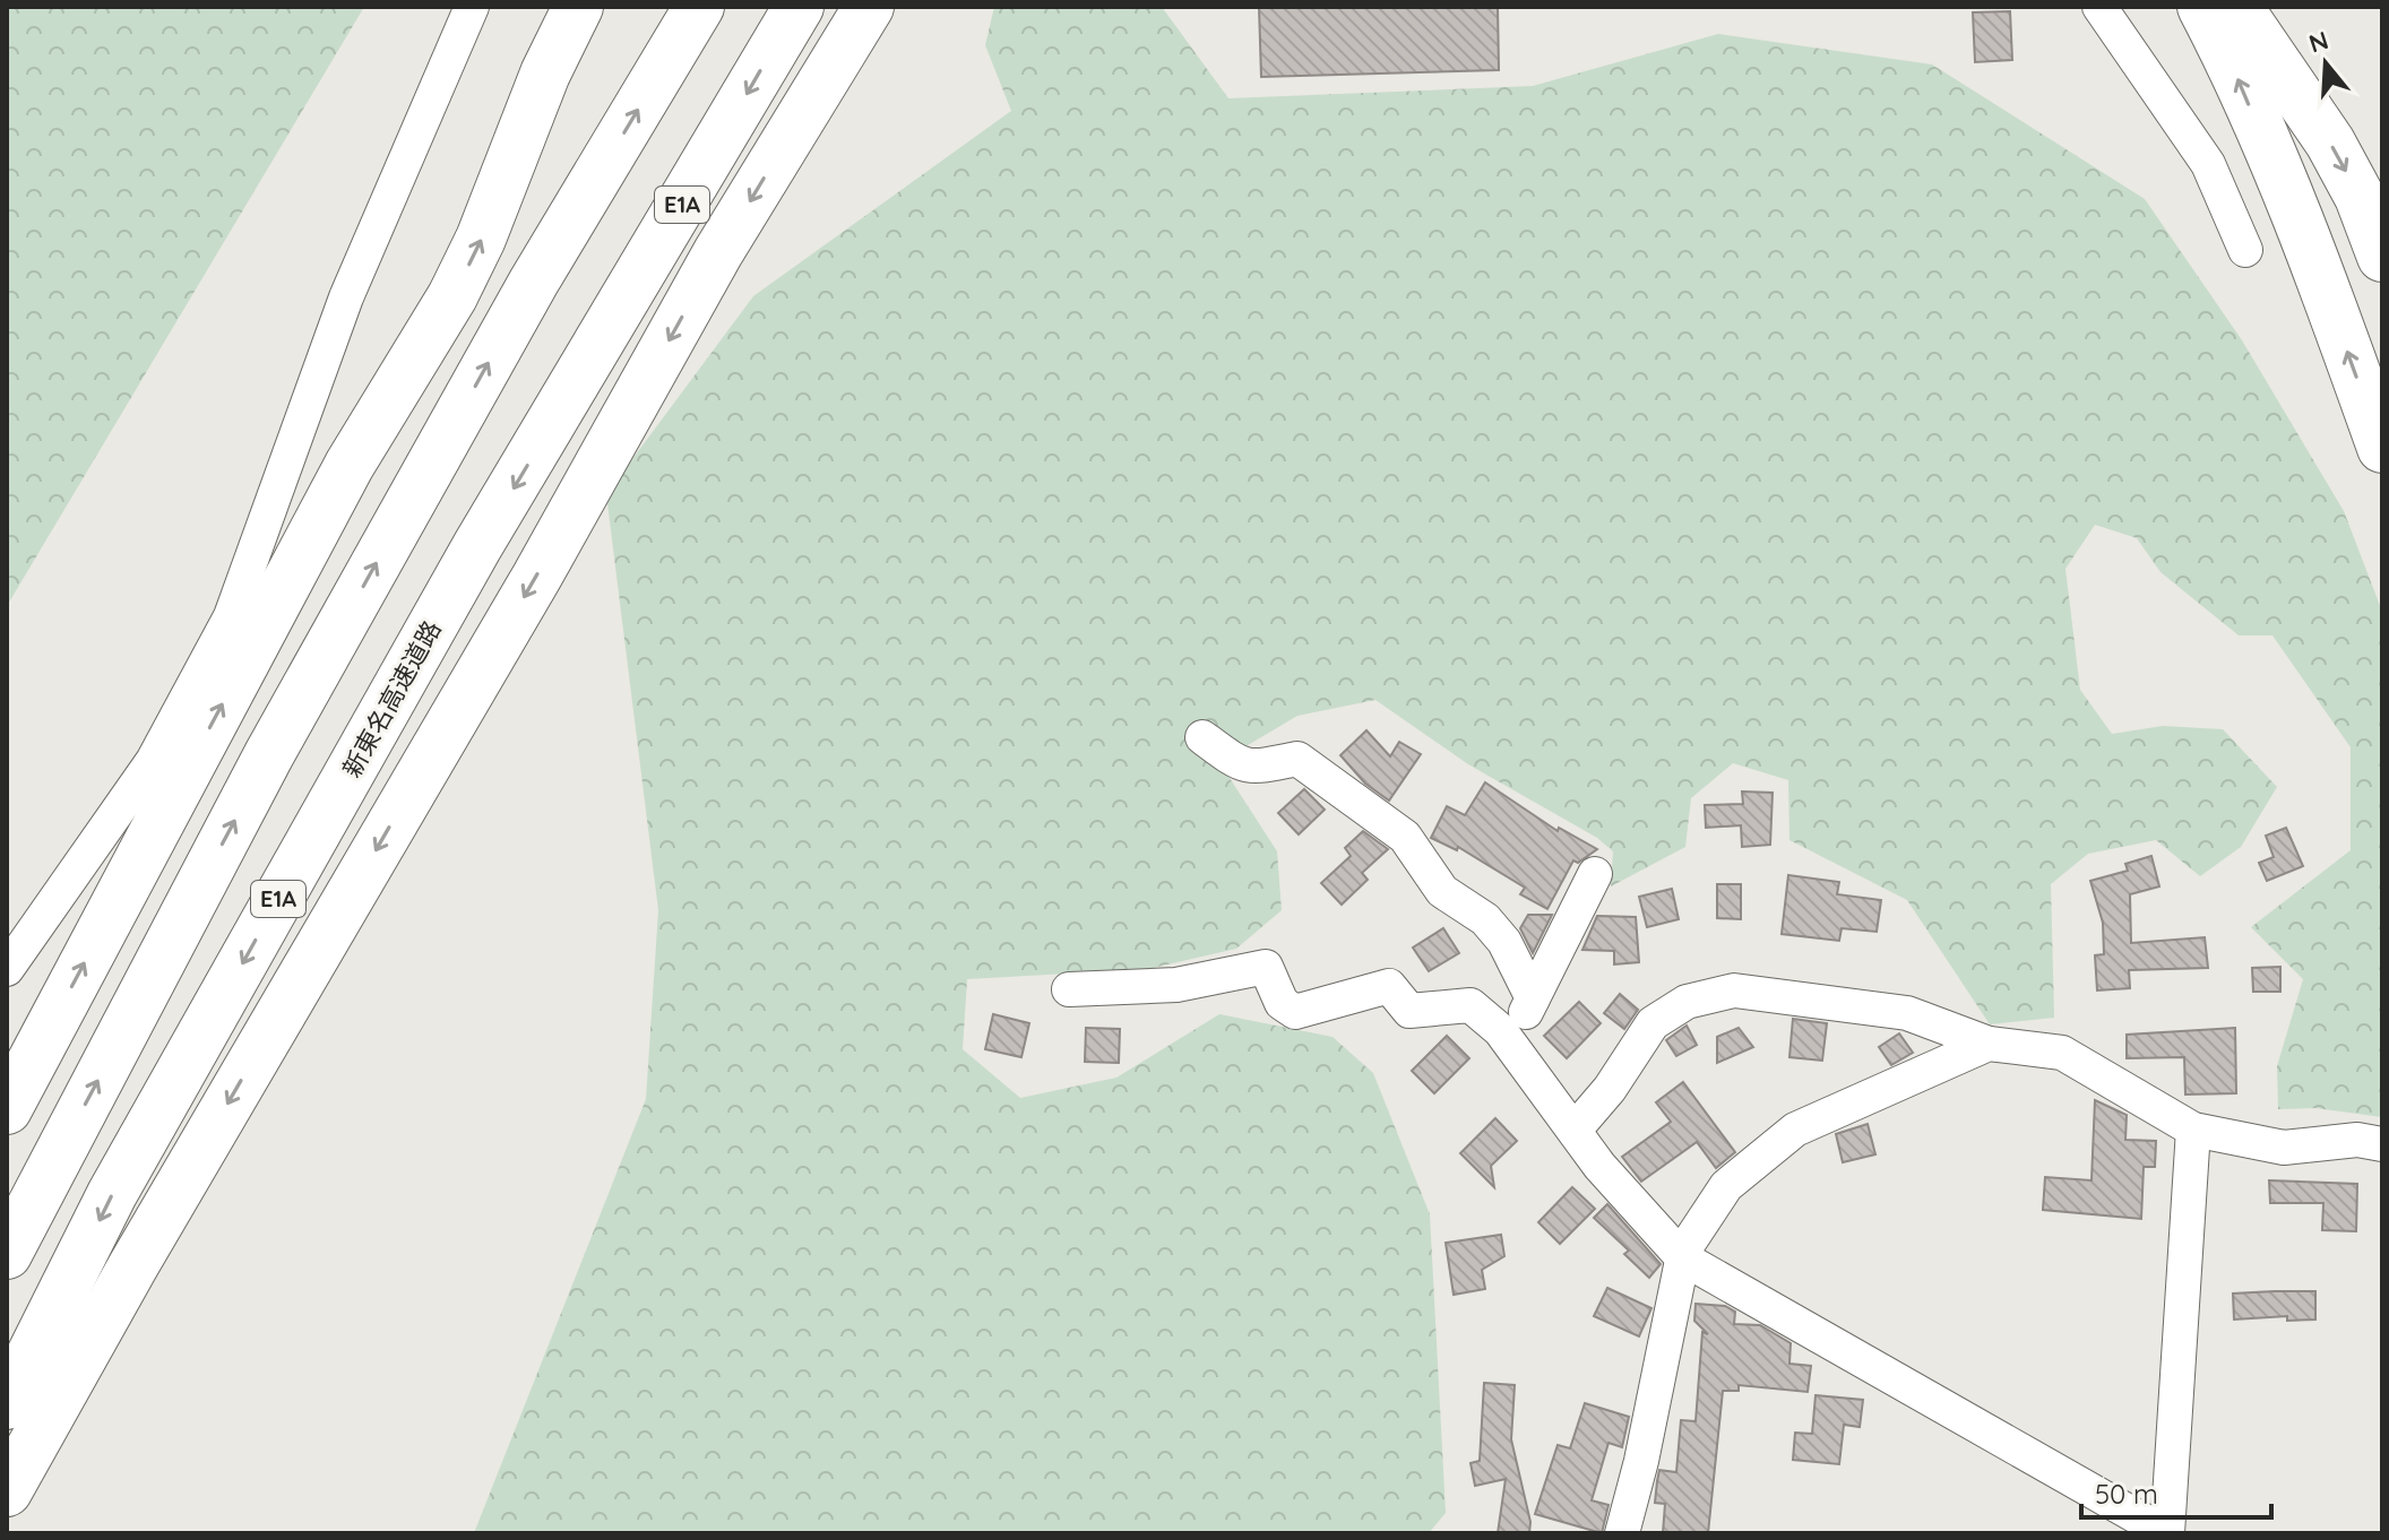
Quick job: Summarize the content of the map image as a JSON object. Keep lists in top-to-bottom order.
{
  "streets": {
    "highway": ["E1A", "新東名高速道路"]
  },
  "scale_bar": "50 m",
  "north": "top"
}
